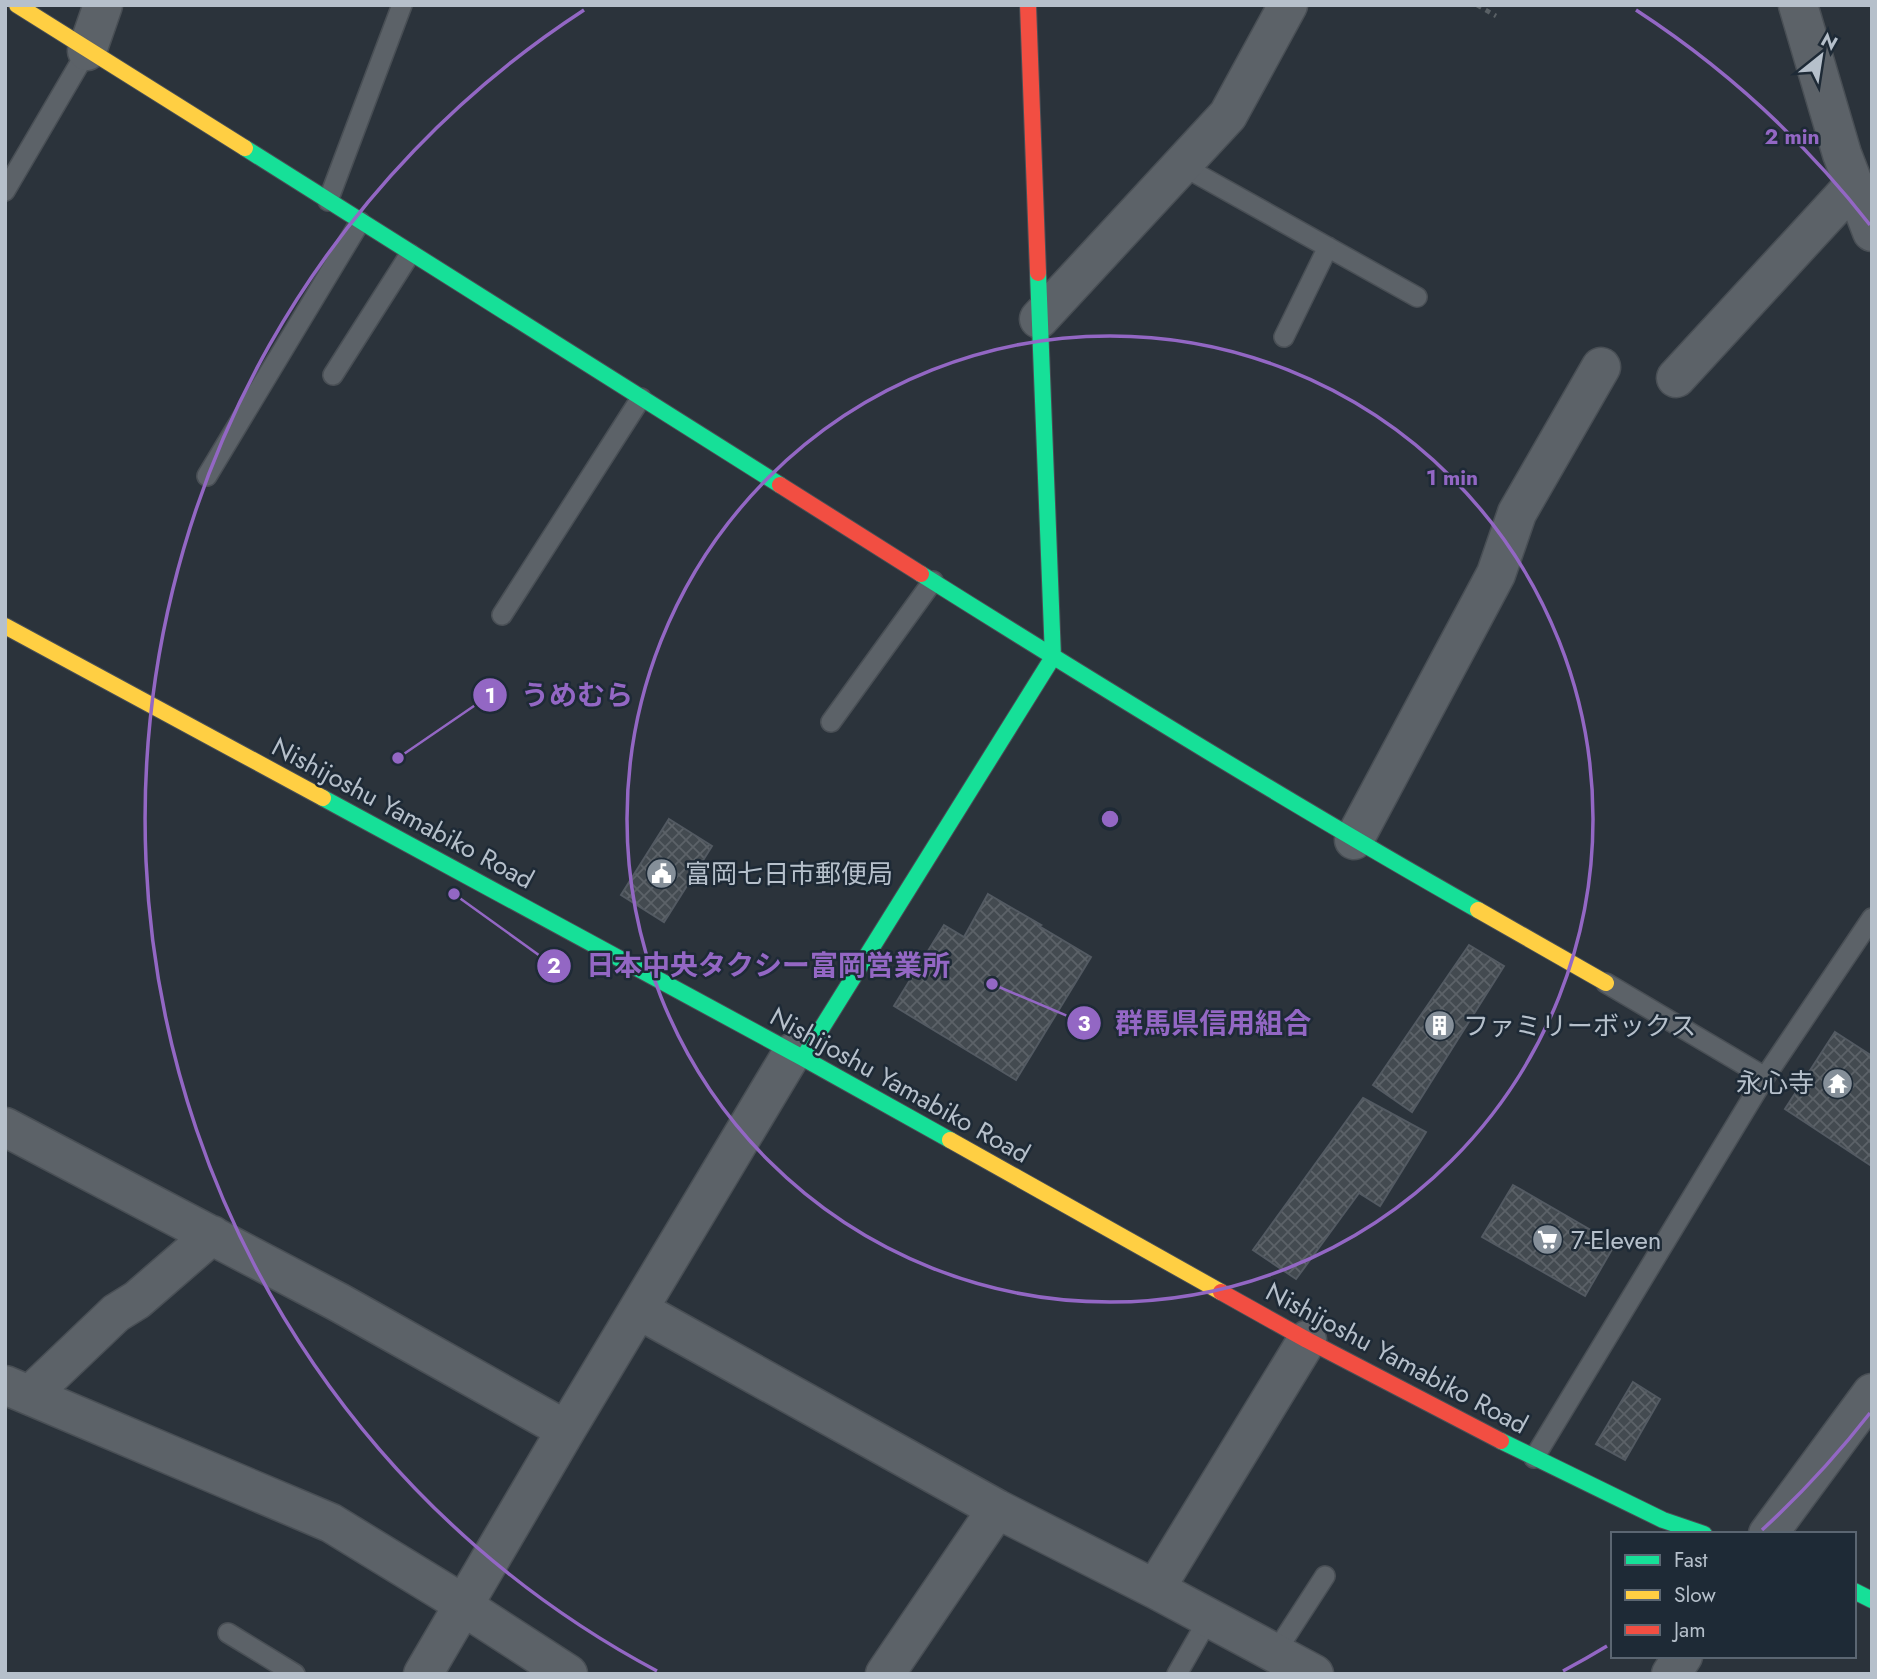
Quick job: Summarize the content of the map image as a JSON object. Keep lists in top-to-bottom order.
{
  "streets": {
    "main road": ["Nishijoshu Yamabiko Road"]
  },
  "places": {
    "other": ["うめむら", "日本中央タクシー富岡営業所", "群馬県信用組合"],
    "public building": ["富岡七日市郵便局"],
    "building": ["ファミリーボックス"],
    "temple": ["永心寺"],
    "supermarket": ["7-Eleven"]
  },
  "legend": ["Fast", "Slow", "Jam"],
  "north": "top right",
  "rings": ["2 min", "1 min"]
}
